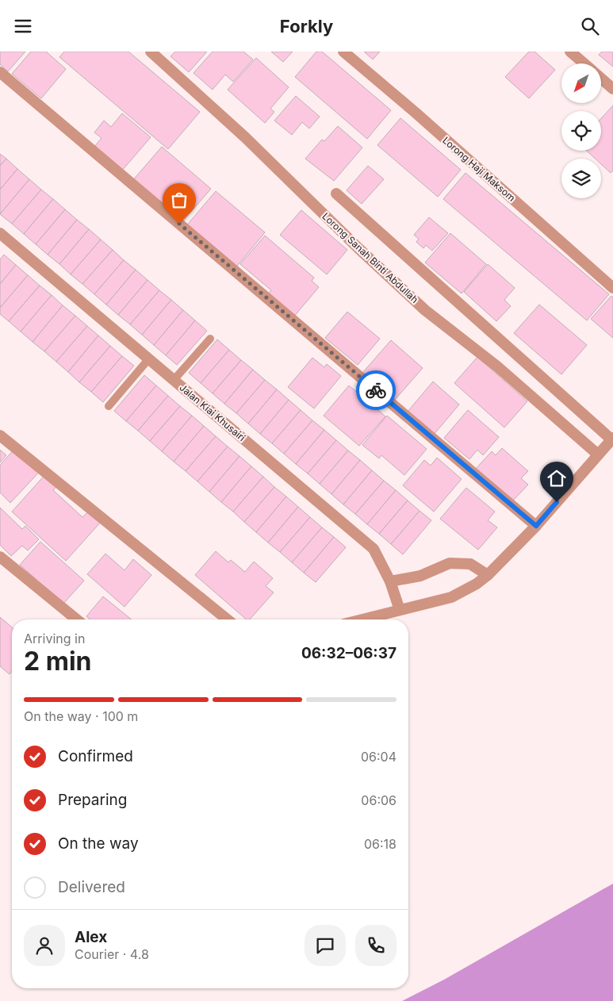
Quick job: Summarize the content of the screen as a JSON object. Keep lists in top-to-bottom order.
{
  "streets": {
    "street": ["Lorong Haji Maksom", "Lorong Sanah Binti Abdullah", "Jalan Kiai Khusairi"]
  },
  "north": "bottom left",
  "page": {
    "header": "Forkly",
    "heading": ["2 min", "Arriving in", "06:32–06:37"],
    "panel": ["Alex", "Courier · 4.8"],
    "bar": "On the way · 100 m",
    "list": [
      ["Confirmed", "06:04"],
      ["Preparing", "06:06"],
      ["On the way", "06:18"],
      "Delivered"
    ]
  }
}
